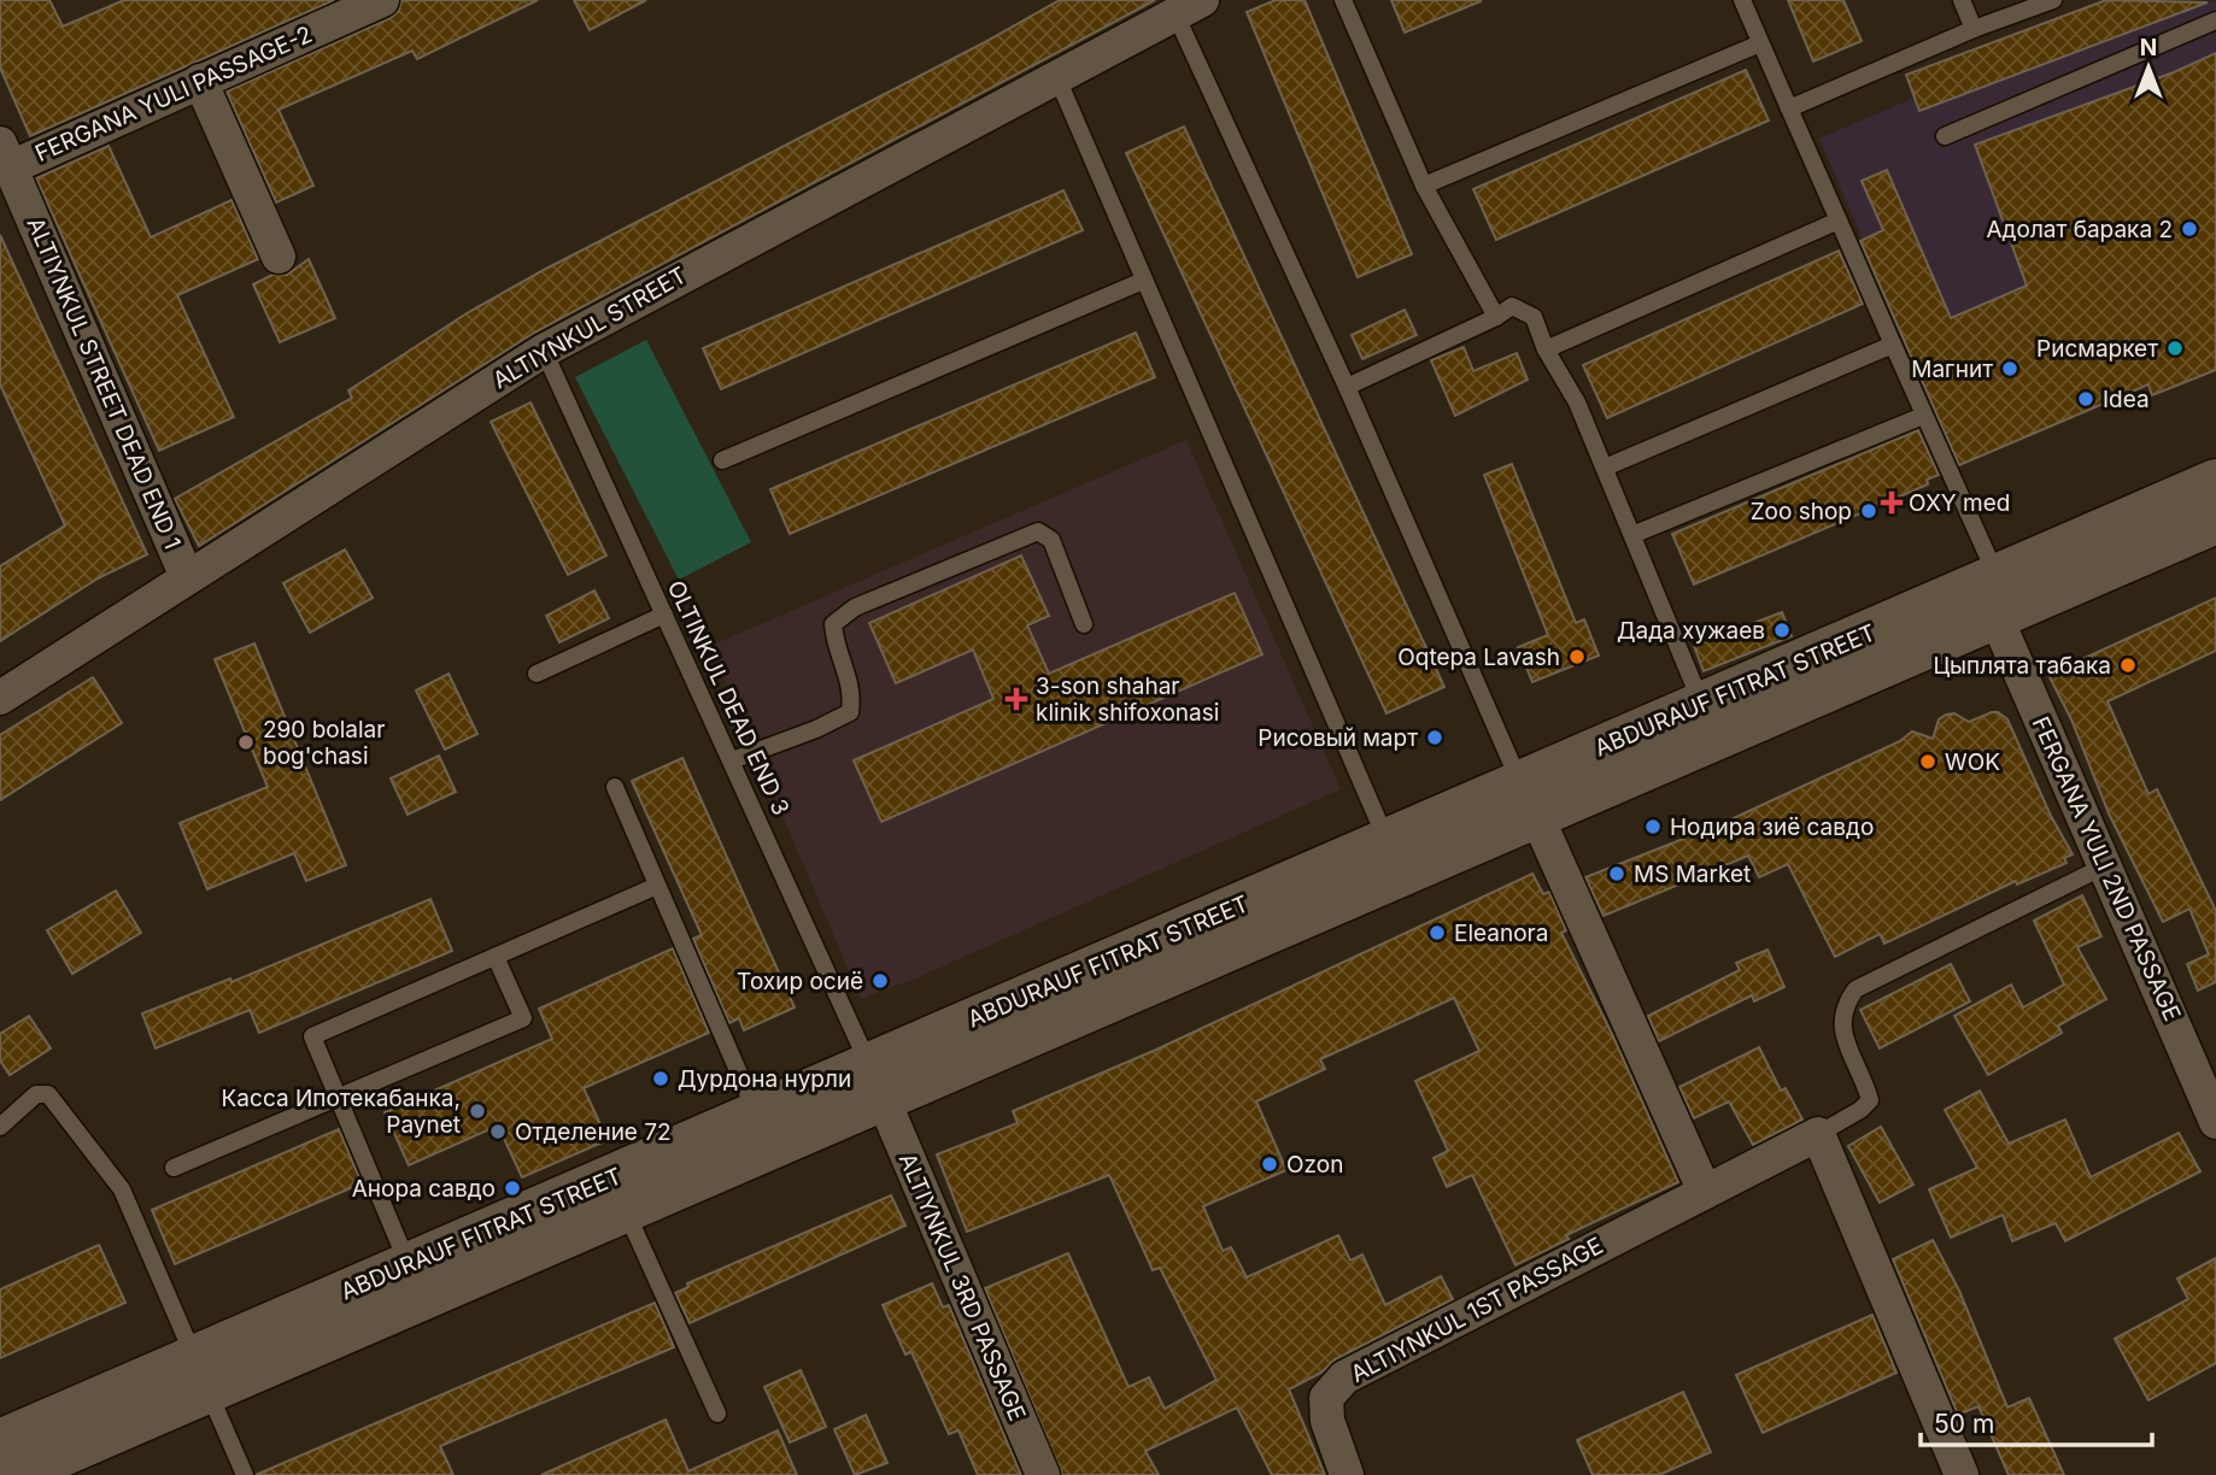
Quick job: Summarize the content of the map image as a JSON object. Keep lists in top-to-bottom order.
{
  "streets": {
    "main road": ["ABDURAUF FITRAT STREET"],
    "street": [
      "FERGANA YULI PASSAGE-2",
      "ALTIYNKUL STREET",
      "ALTIYNKUL STREET DEAD END 1",
      "FERGANA YULI 2ND PASSAGE",
      "ALTIYNKUL 3RD PASSAGE",
      "ALTIYNKUL 1ST PASSAGE"
    ],
    "lane": ["OLTINKUL DEAD END 3"]
  },
  "crossings": [
    ["FERGANA YULI PASSAGE-2", "ALTIYNKUL STREET DEAD END 1"],
    ["ALTIYNKUL STREET", "ALTIYNKUL STREET DEAD END 1"],
    ["ALTIYNKUL STREET", "OLTINKUL DEAD END 3"],
    ["ABDURAUF FITRAT STREET", "OLTINKUL DEAD END 3"],
    ["ABDURAUF FITRAT STREET", "FERGANA YULI 2ND PASSAGE"],
    ["ABDURAUF FITRAT STREET", "ALTIYNKUL 3RD PASSAGE"],
    ["OLTINKUL DEAD END 3", "ALTIYNKUL 3RD PASSAGE"]
  ],
  "places": {
    "other": [
      "Адолат барака 2",
      "Рисмаркет",
      "Магнит",
      "Idea",
      "Zoo shop",
      "Дада хужаев",
      "Oqtepa Lavash",
      "Цыплята табака",
      "Рисовый март",
      "290 bolalar bog'chasi",
      "WOK",
      "Нодира зиё савдо",
      "MS Market",
      "Eleanora",
      "Тохир осиё",
      "Дурдона нурли",
      "Касса Ипотекабанка, Paynet",
      "Отделение 72",
      "Ozon",
      "Анора савдо"
    ],
    "health": ["OXY med", "3-son shahar klinik shifoxonasi"]
  },
  "scale_bar": "50 m",
  "north": "top"
}
